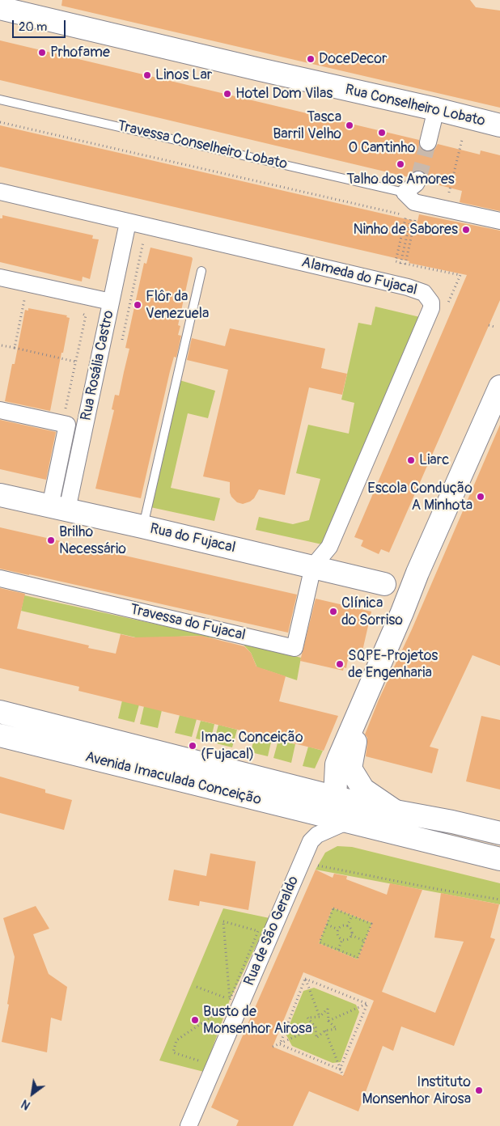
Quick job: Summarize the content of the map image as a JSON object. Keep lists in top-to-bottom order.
{
  "streets": {
    "main road": ["Rua Conselheiro Lobato", "Rua do Fujacal", "Avenida Imaculada Conceição"],
    "street": [
      "Travessa Conselheiro Lobato",
      "Alameda do Fujacal",
      "Rua Rosália Castro",
      "Travessa do Fujacal",
      "Rua de São Geraldo"
    ]
  },
  "crossings": [
    ["Alameda do Fujacal", "Rua Rosália Castro"],
    ["Alameda do Fujacal", "Rua do Fujacal"],
    ["Alameda do Fujacal", "Travessa do Fujacal"],
    ["Rua Rosália Castro", "Rua do Fujacal"],
    ["Rua do Fujacal", "Travessa do Fujacal"],
    ["Avenida Imaculada Conceição", "Rua de São Geraldo"]
  ],
  "places": [
    "Prhofame",
    "DoceDecor",
    "Linos Lar",
    "Hotel Dom Vilas",
    "Tasca Barril Velho",
    "O Cantinho",
    "Talho dos Amores",
    "Ninho de Sabores",
    "Flôr da Venezuela",
    "Liarc",
    "Escola Condução A Minhota",
    "Brilho Necessário",
    "Clínica do Sorriso",
    "SQPE-Projetos de Engenharia",
    "Imac. Conceição (Fujacal)",
    "Busto de Monsenhor Airosa",
    "Instituto Monsenhor Airosa"
  ],
  "scale_bar": "20 m",
  "north": "bottom left"
}
